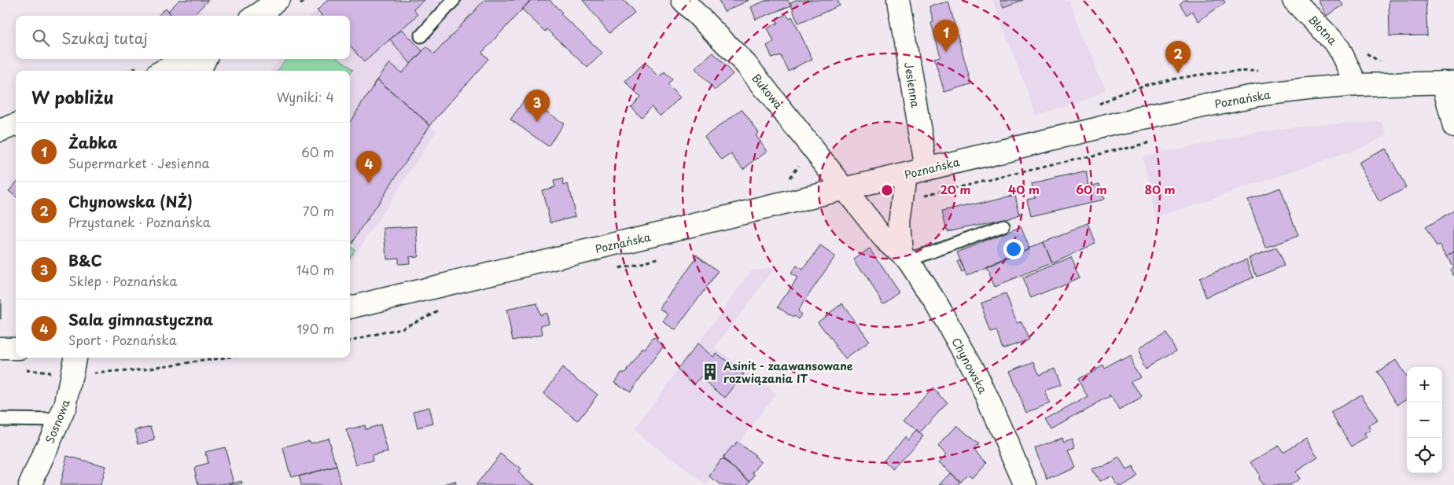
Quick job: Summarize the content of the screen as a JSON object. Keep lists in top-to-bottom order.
{
  "streets": {
    "street": [
      "Błotna",
      "Jesienna",
      "Bukowa",
      "Poznańska",
      "Chynowska",
      "Sosnowa"
    ]
  },
  "crossings": [
    ["Błotna", "Poznańska"],
    ["Jesienna", "Poznańska"],
    ["Bukowa", "Poznańska"],
    ["Bukowa", "Chynowska"],
    ["Poznańska", "Chynowska"]
  ],
  "places": {
    "building": ["Asinit - zaawansowane rozwiązania IT"]
  },
  "page": {
    "search": "Szukaj tutaj",
    "pins": [
      "1",
      "2",
      "3",
      "4"
    ],
    "heading": ["W pobliżu", "Wyniki: 4"],
    "list": [
      {
        "mark": "1",
        "name": "Żabka",
        "note": "Supermarket · Jesienna",
        "value": "60 m"
      },
      {
        "mark": "2",
        "name": "Chynowska (NŻ)",
        "note": "Przystanek · Poznańska",
        "value": "70 m"
      },
      {
        "mark": "3",
        "name": "B&C",
        "note": "Sklep · Poznańska",
        "value": "140 m"
      },
      {
        "mark": "4",
        "name": "Sala gimnastyczna",
        "note": "Sport · Poznańska",
        "value": "190 m"
      }
    ],
    "map_buttons": ["+", "−"]
  },
  "rings": [
    "20 m",
    "40 m",
    "60 m",
    "80 m"
  ]
}
